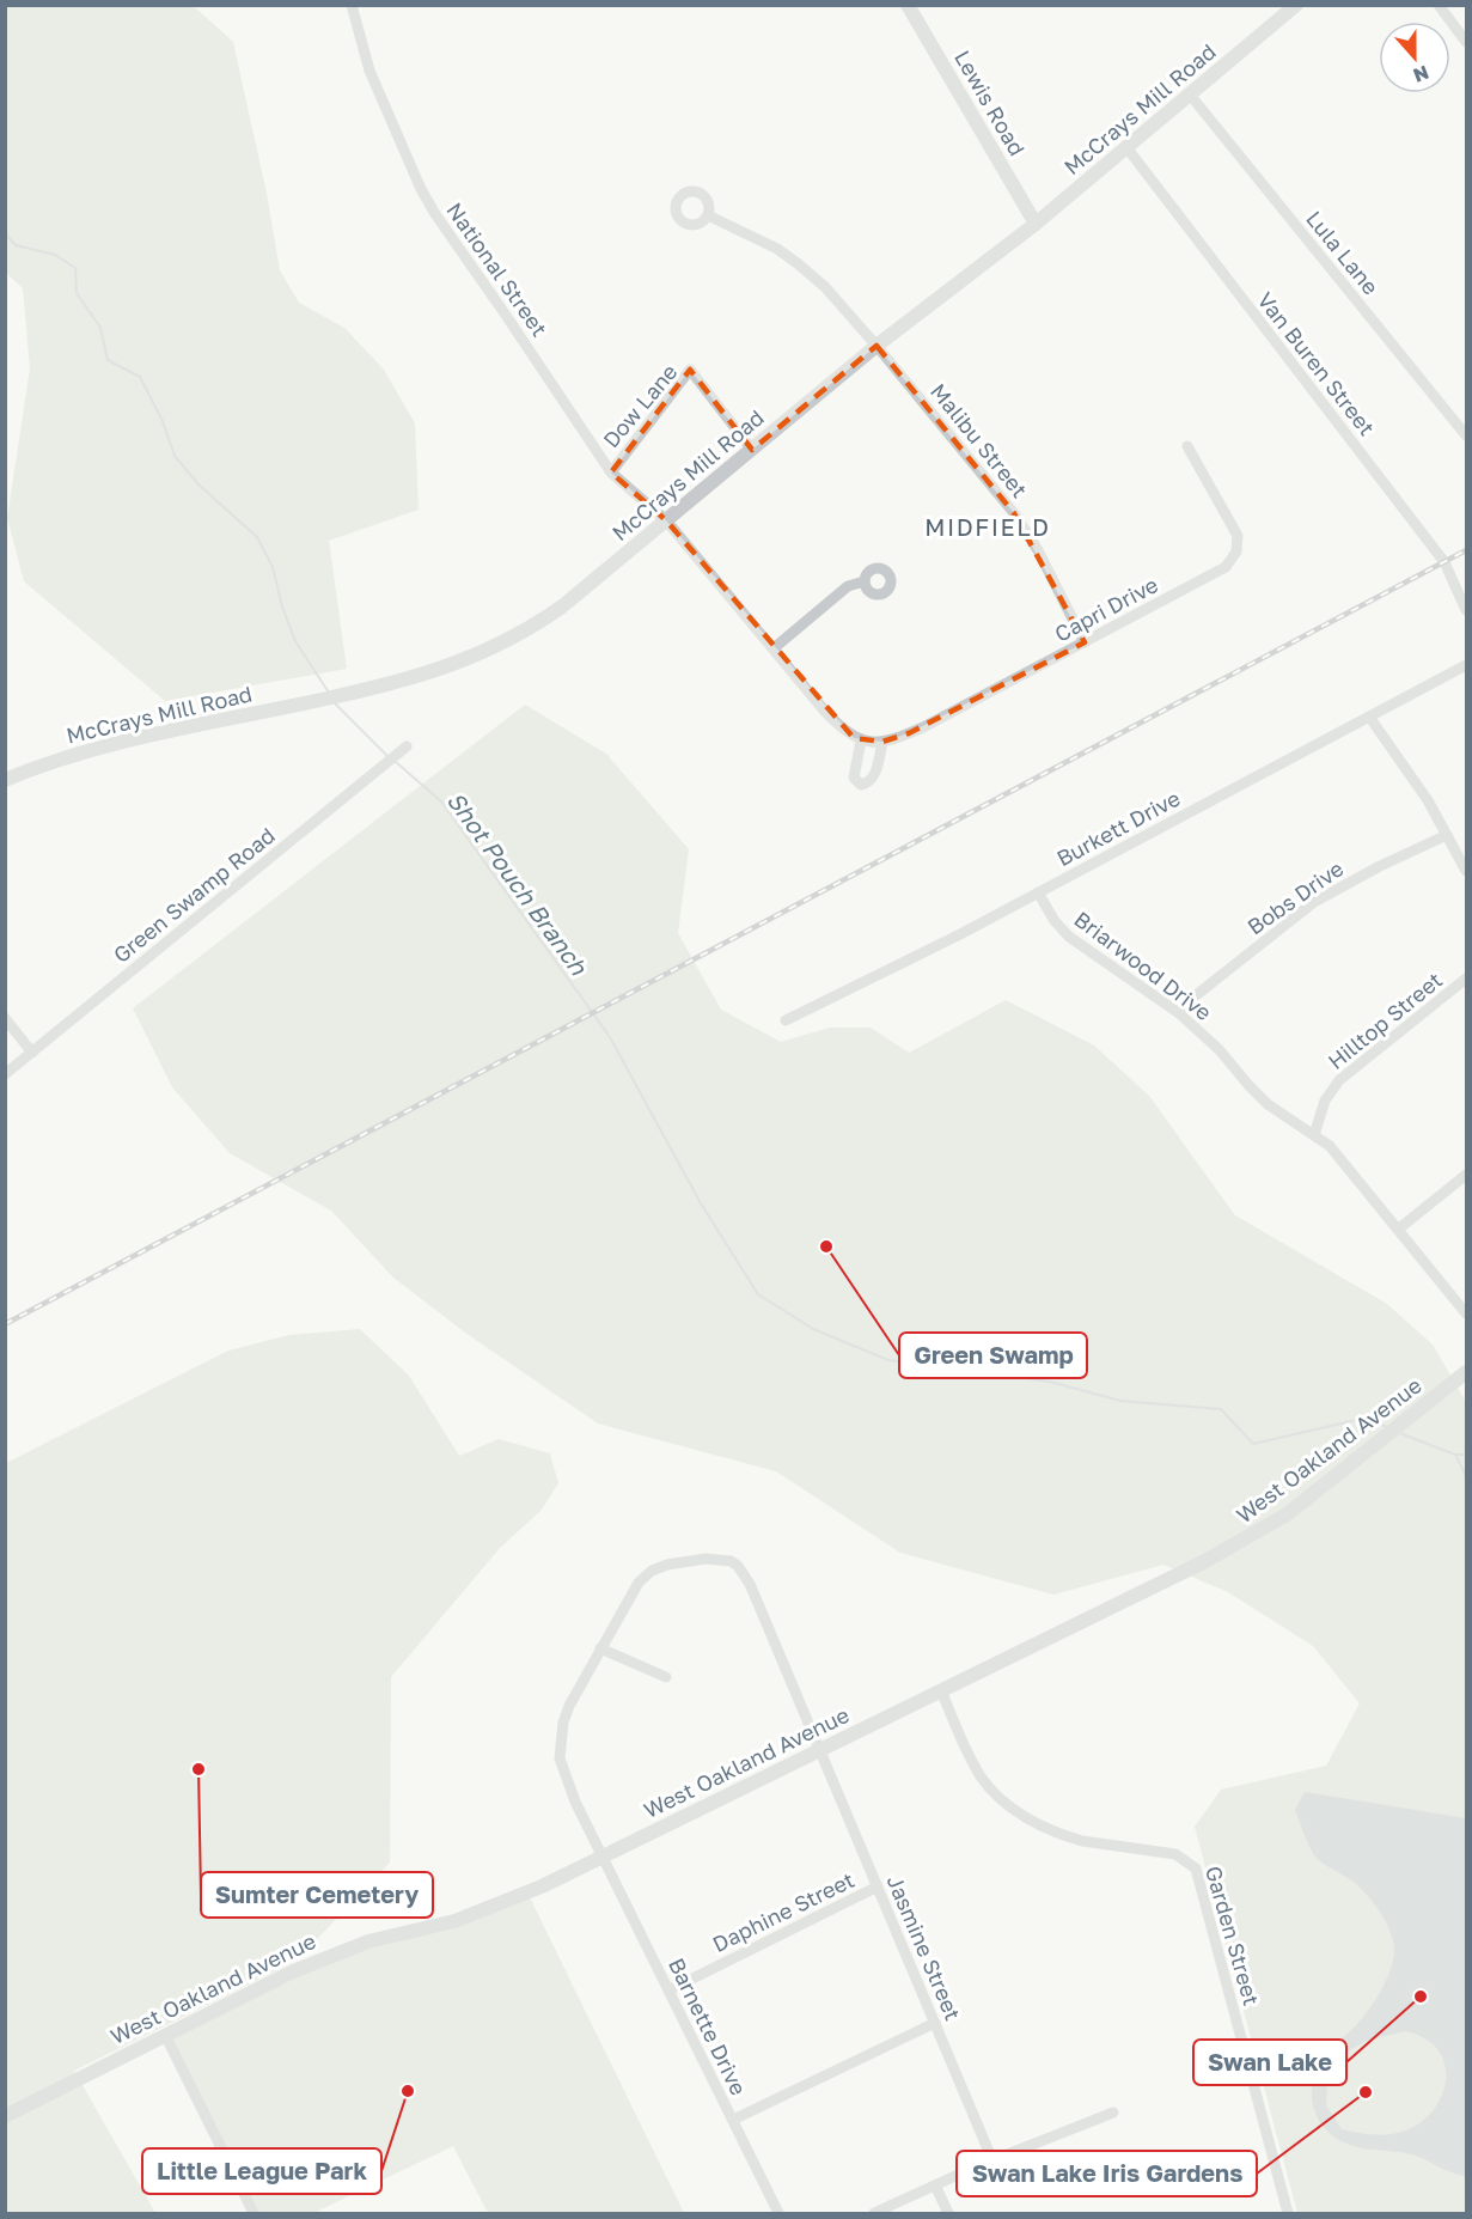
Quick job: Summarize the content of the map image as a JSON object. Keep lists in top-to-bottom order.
{
  "streets": {
    "street": [
      "Lewis Road",
      "McCrays Mill Road",
      "Lula Lane",
      "National Street",
      "Van Buren Street",
      "Dow Lane",
      "Malibu Street",
      "Capri Drive",
      "Burkett Drive",
      "Green Swamp Road",
      "Bobs Drive",
      "Briarwood Drive",
      "Hilltop Street",
      "West Oakland Avenue",
      "Daphine Street",
      "Garden Street",
      "Jasmine Street",
      "Barnette Drive"
    ]
  },
  "crossings": [
    ["Lewis Road", "McCrays Mill Road"],
    ["McCrays Mill Road", "Lula Lane"],
    ["McCrays Mill Road", "National Street"],
    ["McCrays Mill Road", "Van Buren Street"],
    ["McCrays Mill Road", "Dow Lane"],
    ["McCrays Mill Road", "Malibu Street"],
    ["National Street", "Dow Lane"],
    ["Malibu Street", "Capri Drive"],
    ["Burkett Drive", "Briarwood Drive"],
    ["Bobs Drive", "Briarwood Drive"],
    ["Briarwood Drive", "Hilltop Street"],
    ["West Oakland Avenue", "Garden Street"],
    ["West Oakland Avenue", "Jasmine Street"],
    ["West Oakland Avenue", "Barnette Drive"],
    ["Daphine Street", "Jasmine Street"],
    ["Daphine Street", "Barnette Drive"],
    ["Jasmine Street", "Barnette Drive"]
  ],
  "districts": ["MIDFIELD"],
  "water": ["Shot Pouch Branch"],
  "places": [
    "Green Swamp",
    "Sumter Cemetery",
    "Swan Lake",
    "Little League Park",
    "Swan Lake Iris Gardens"
  ],
  "north": "bottom"
}
